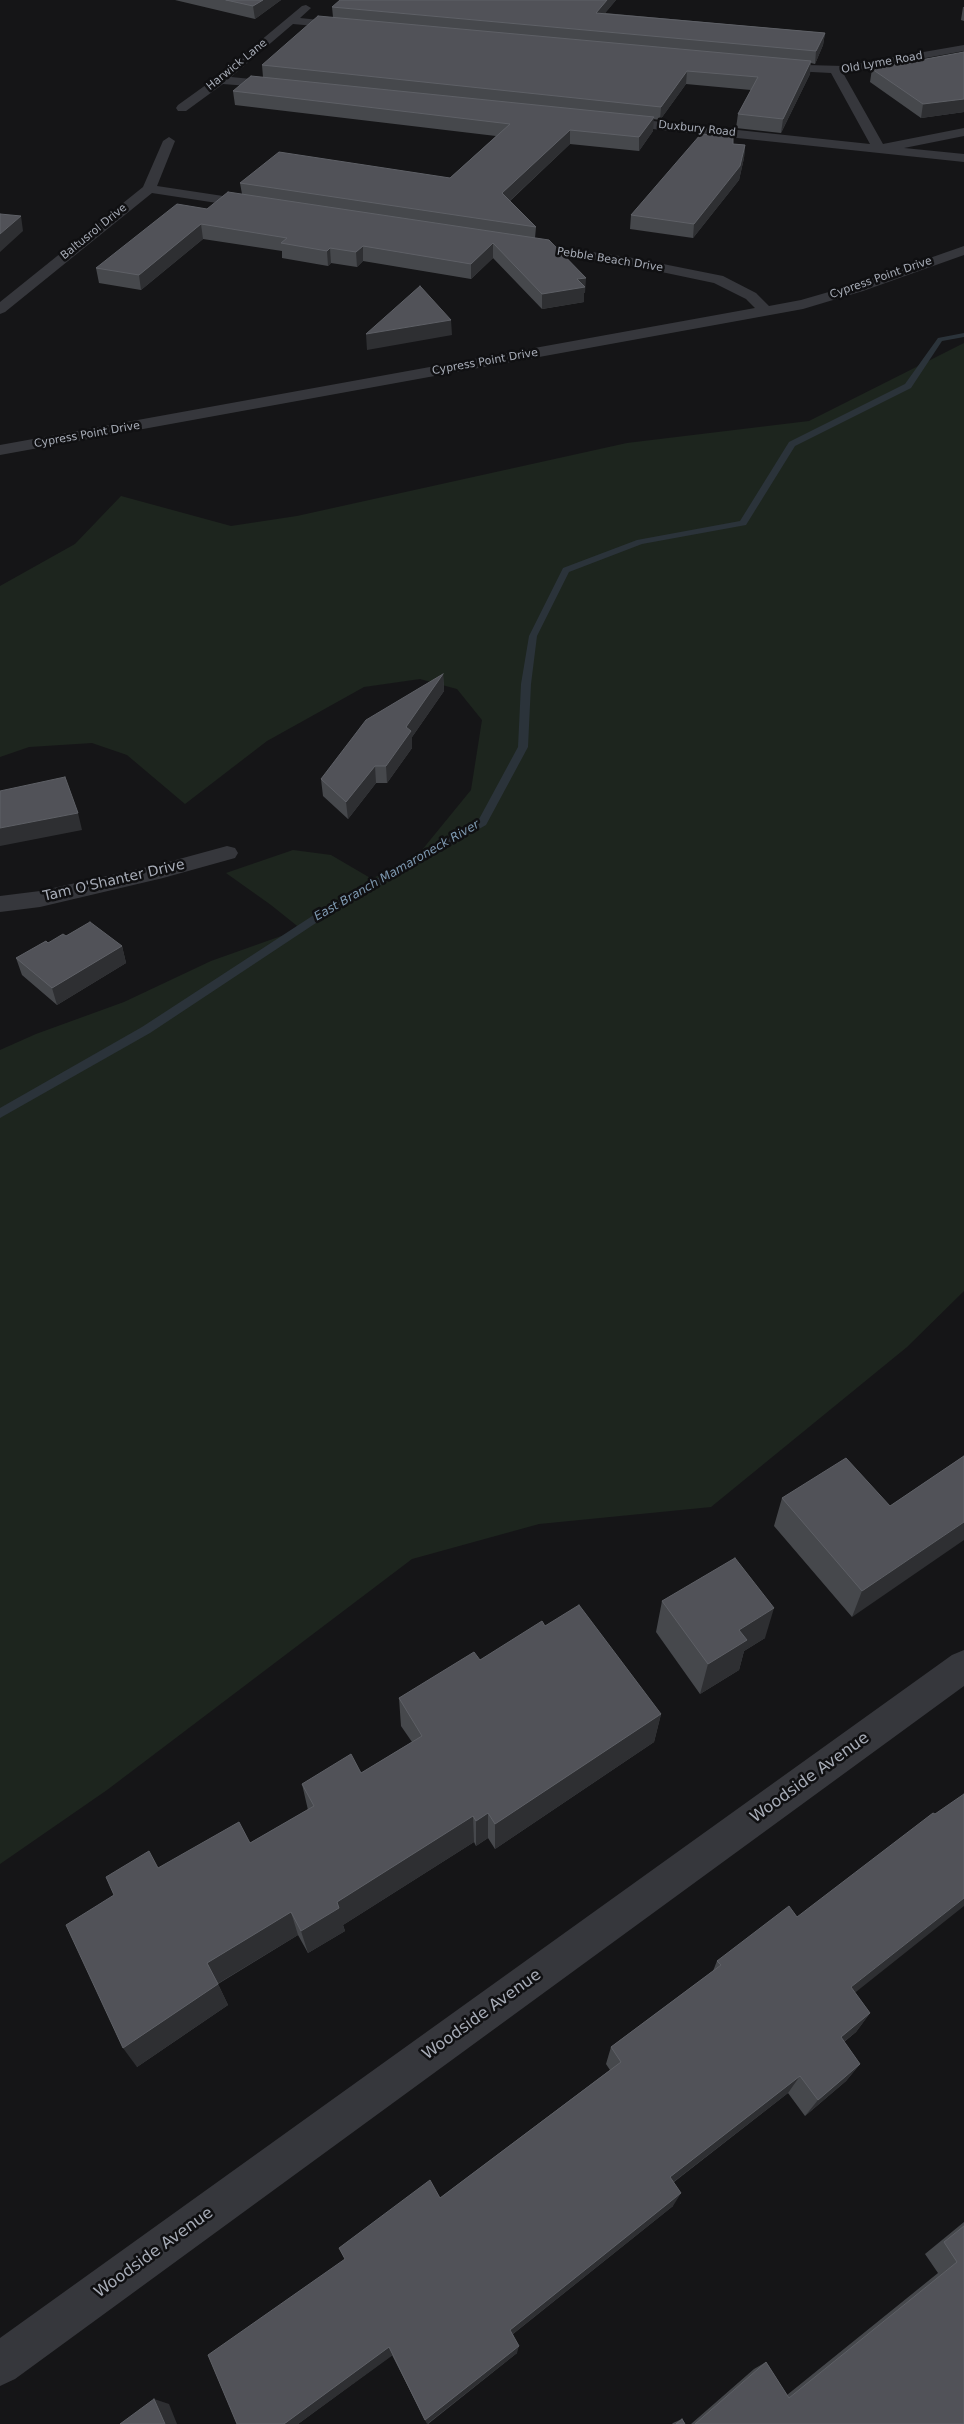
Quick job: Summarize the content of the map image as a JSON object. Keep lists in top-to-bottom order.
{
  "streets": {
    "street": [
      "Old Lyme Road",
      "Harwick Lane",
      "Duxbury Road",
      "Baltusrol Drive",
      "Pebble Beach Drive",
      "Cypress Point Drive",
      "Tam O'Shanter Drive",
      "Woodside Avenue"
    ]
  },
  "crossings": [
    ["Pebble Beach Drive", "Cypress Point Drive"]
  ],
  "water": ["East Branch Mamaroneck River"]
}
